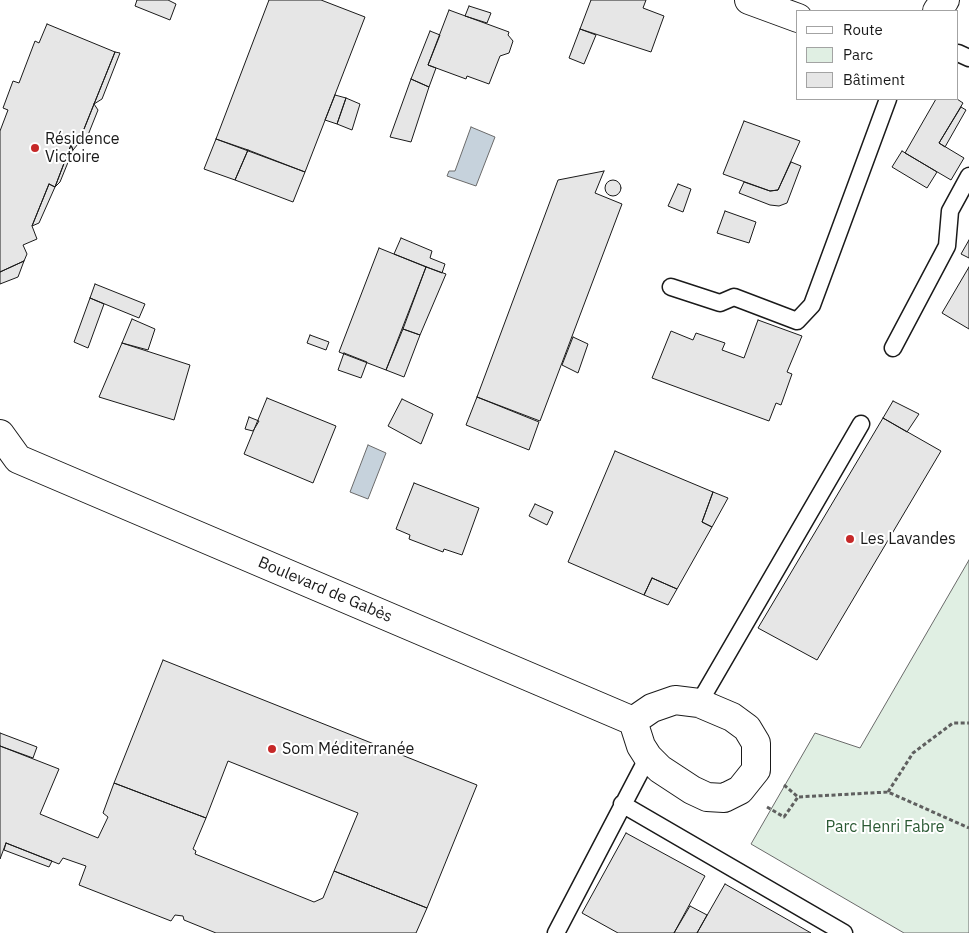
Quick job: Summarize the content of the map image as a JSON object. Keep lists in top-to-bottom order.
{
  "streets": {
    "street": ["Boulevard de Gabès"]
  },
  "parks": ["Parc Henri Fabre"],
  "places": ["Résidence Victoire", "Les Lavandes", "Som Méditerranée"],
  "legend": ["Route", "Parc", "Bâtiment"]
}
